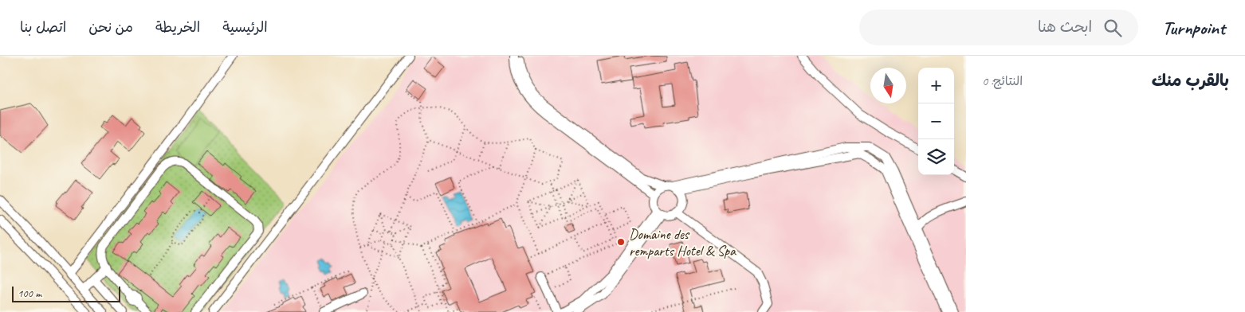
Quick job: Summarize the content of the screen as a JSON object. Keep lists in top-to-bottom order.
{
  "places": ["Domaine des remparts Hotel & Spa"],
  "scale_bar": "100 m",
  "north": "bottom",
  "page": {
    "header": "Turnpoint",
    "search": "ابحث هنا",
    "nav": [
      "الرئيسية",
      "الخريطة",
      "من نحن",
      "اتصل بنا"
    ],
    "heading": ["بالقرب منك", "النتائج: 0"],
    "map_buttons": ["+", "−"],
    "scale": "100 m"
  }
}
